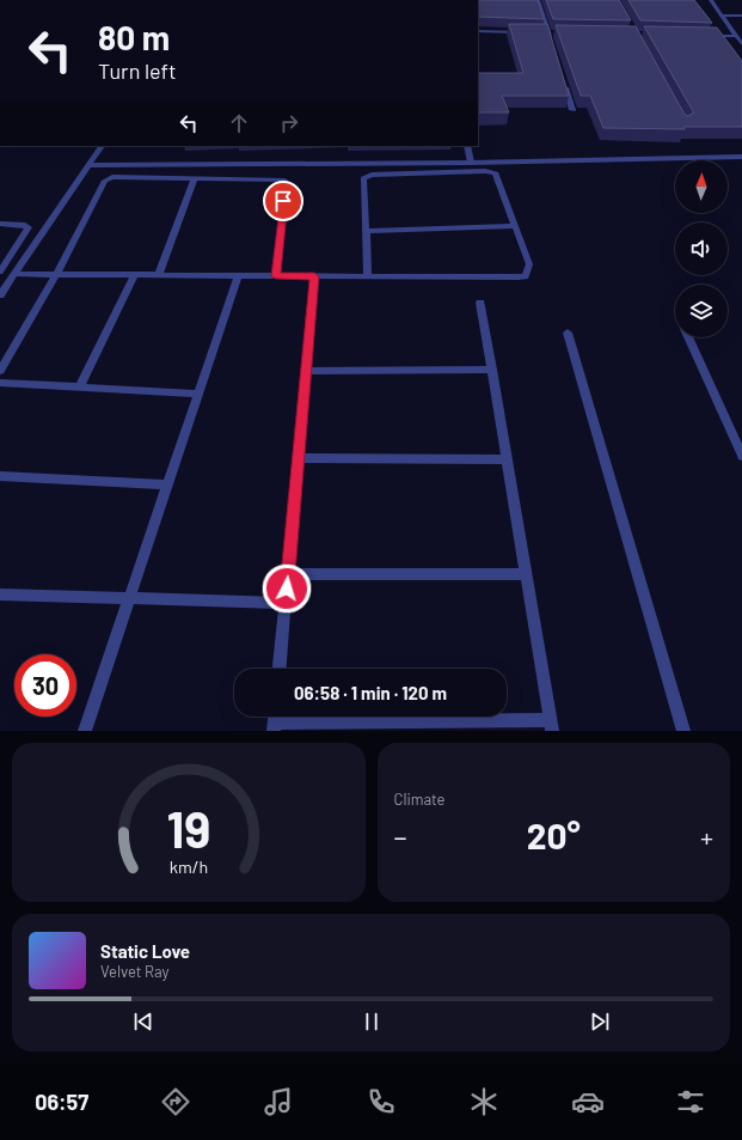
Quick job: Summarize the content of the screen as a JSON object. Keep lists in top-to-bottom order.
{
  "north": "top",
  "page": {
    "turn": ["80 m", "Turn left"],
    "limit": "30",
    "trip": "06:58 · 1 min · 120 m",
    "tile": "Climate",
    "heat": ["−", "20°", "+"],
    "song": ["Static Love", "Velvet Ray"],
    "tabs": "06:57",
    "gauge": ["19", "km/h"]
  }
}
